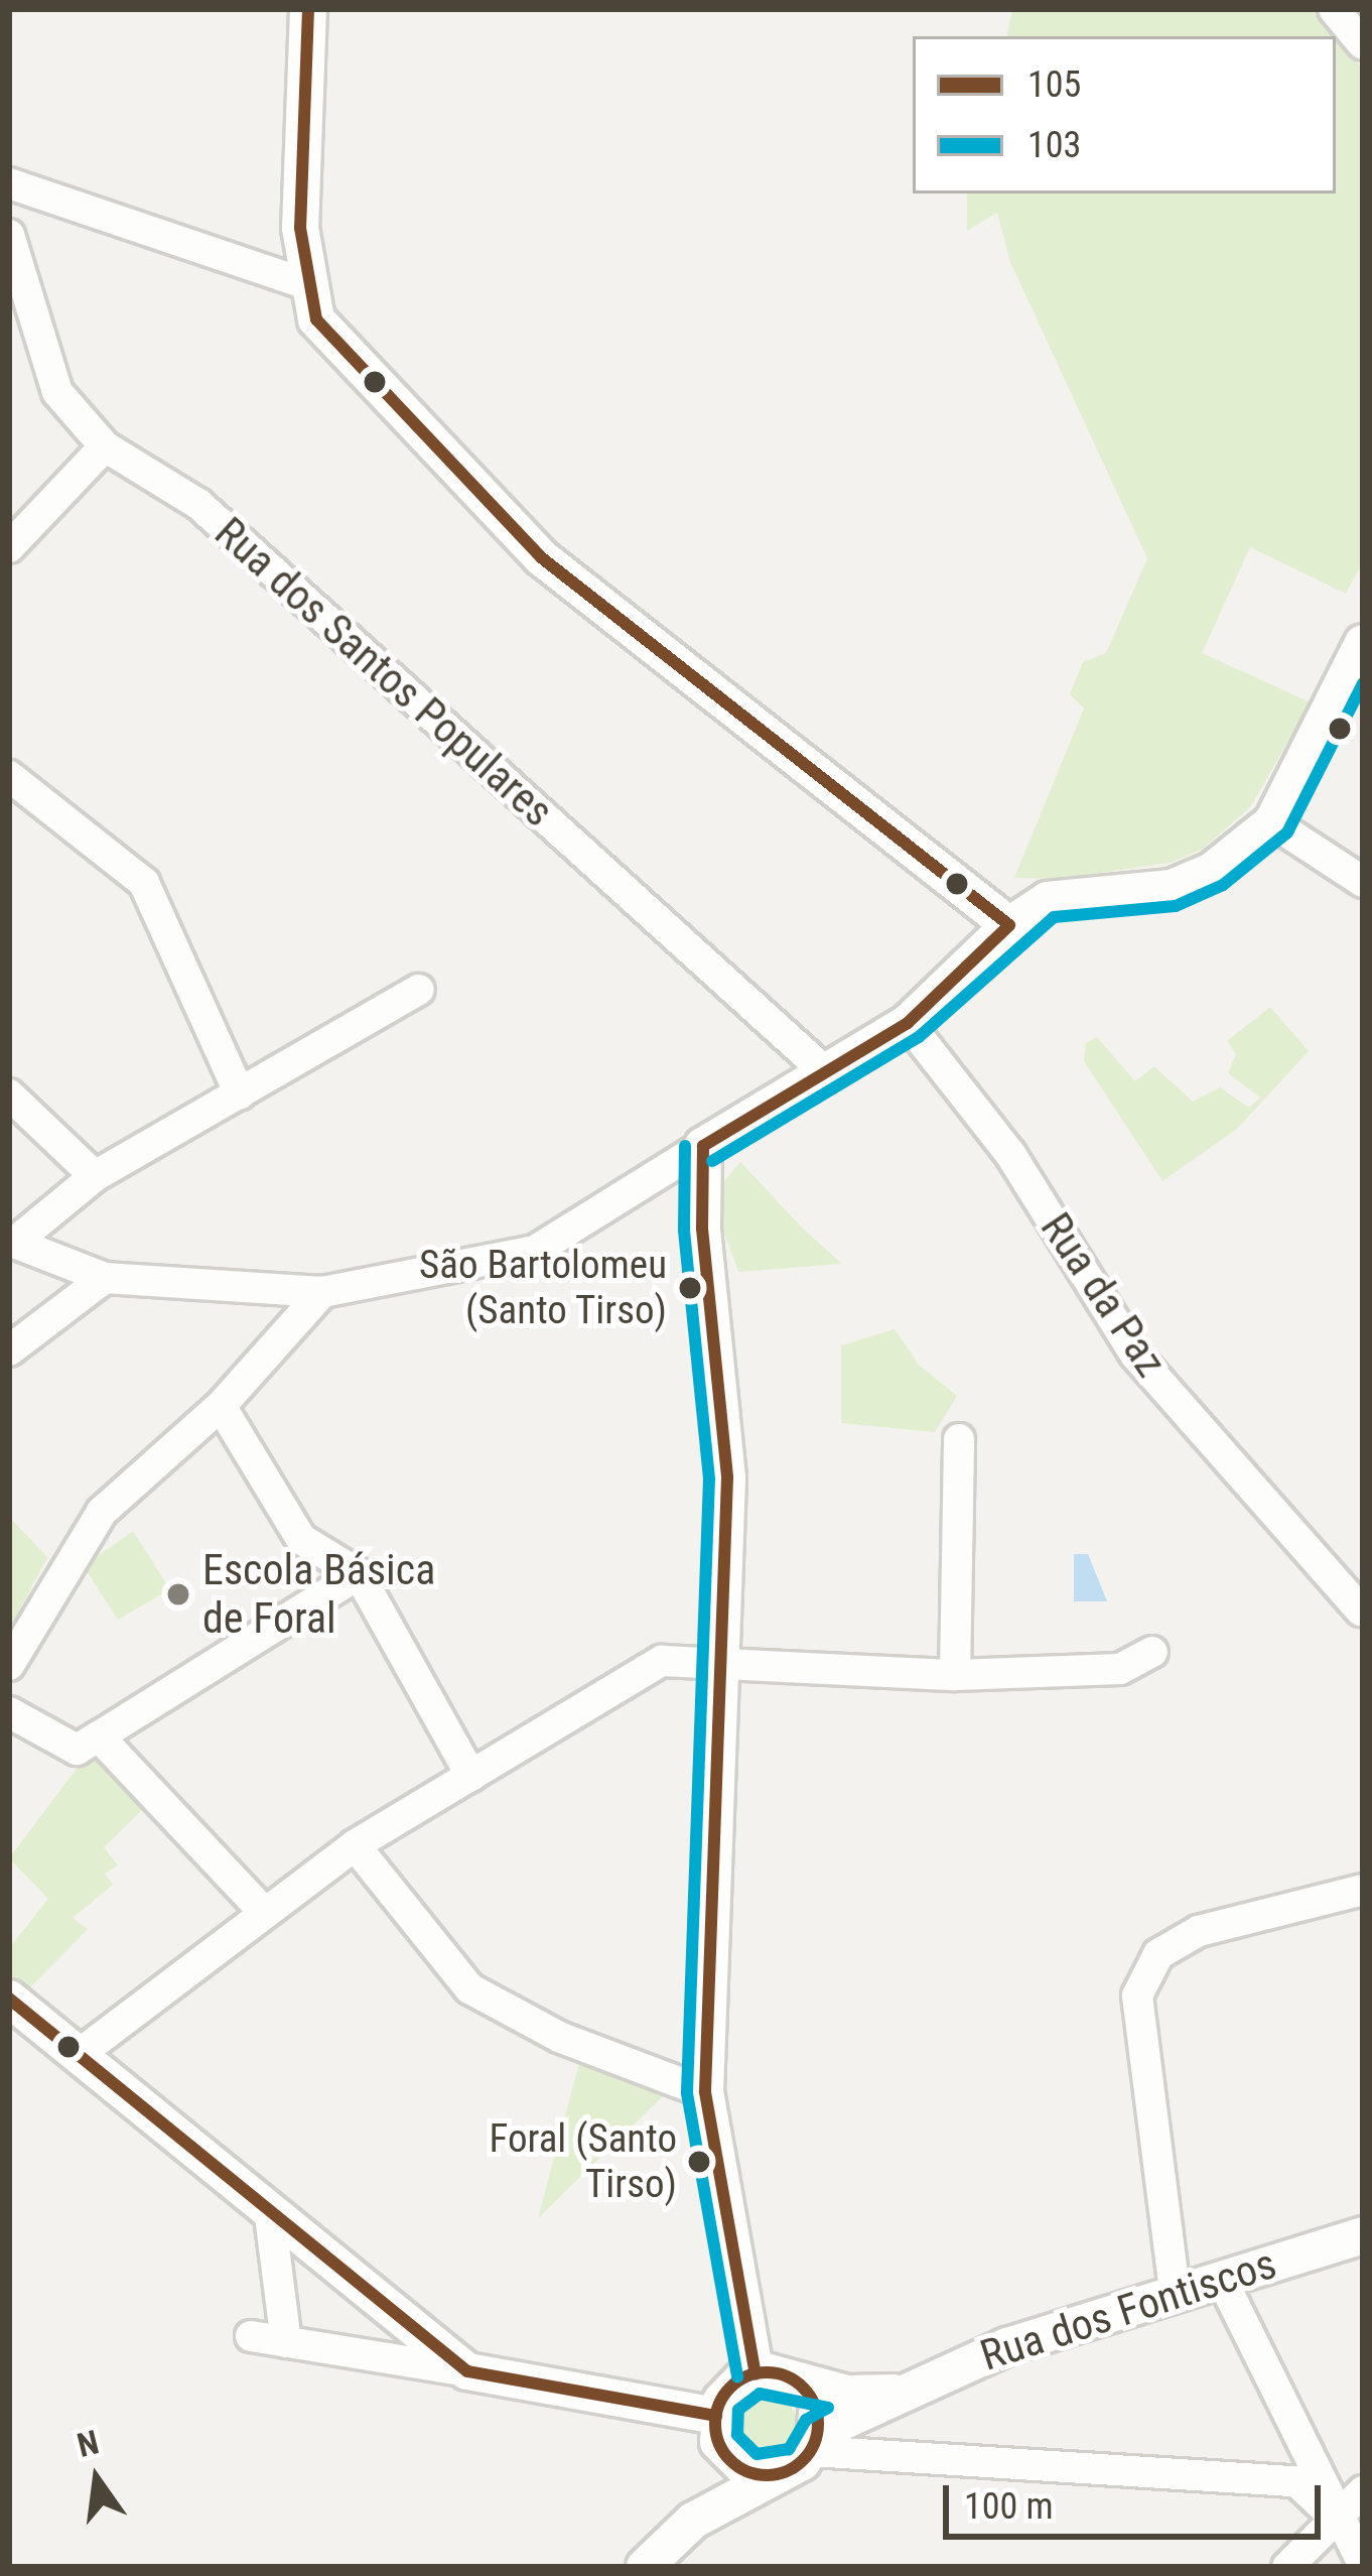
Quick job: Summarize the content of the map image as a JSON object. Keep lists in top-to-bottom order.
{
  "streets": {
    "street": ["Rua dos Santos Populares", "Rua da Paz", "Rua dos Fontiscos"]
  },
  "places": ["São Bartolomeu (Santo Tirso)", "Escola Básica de Foral", "Foral (Santo Tirso)"],
  "lines": ["transit line 105", "transit line 103"],
  "legend": ["105", "103"],
  "scale_bar": "100 m",
  "north": "top"
}
